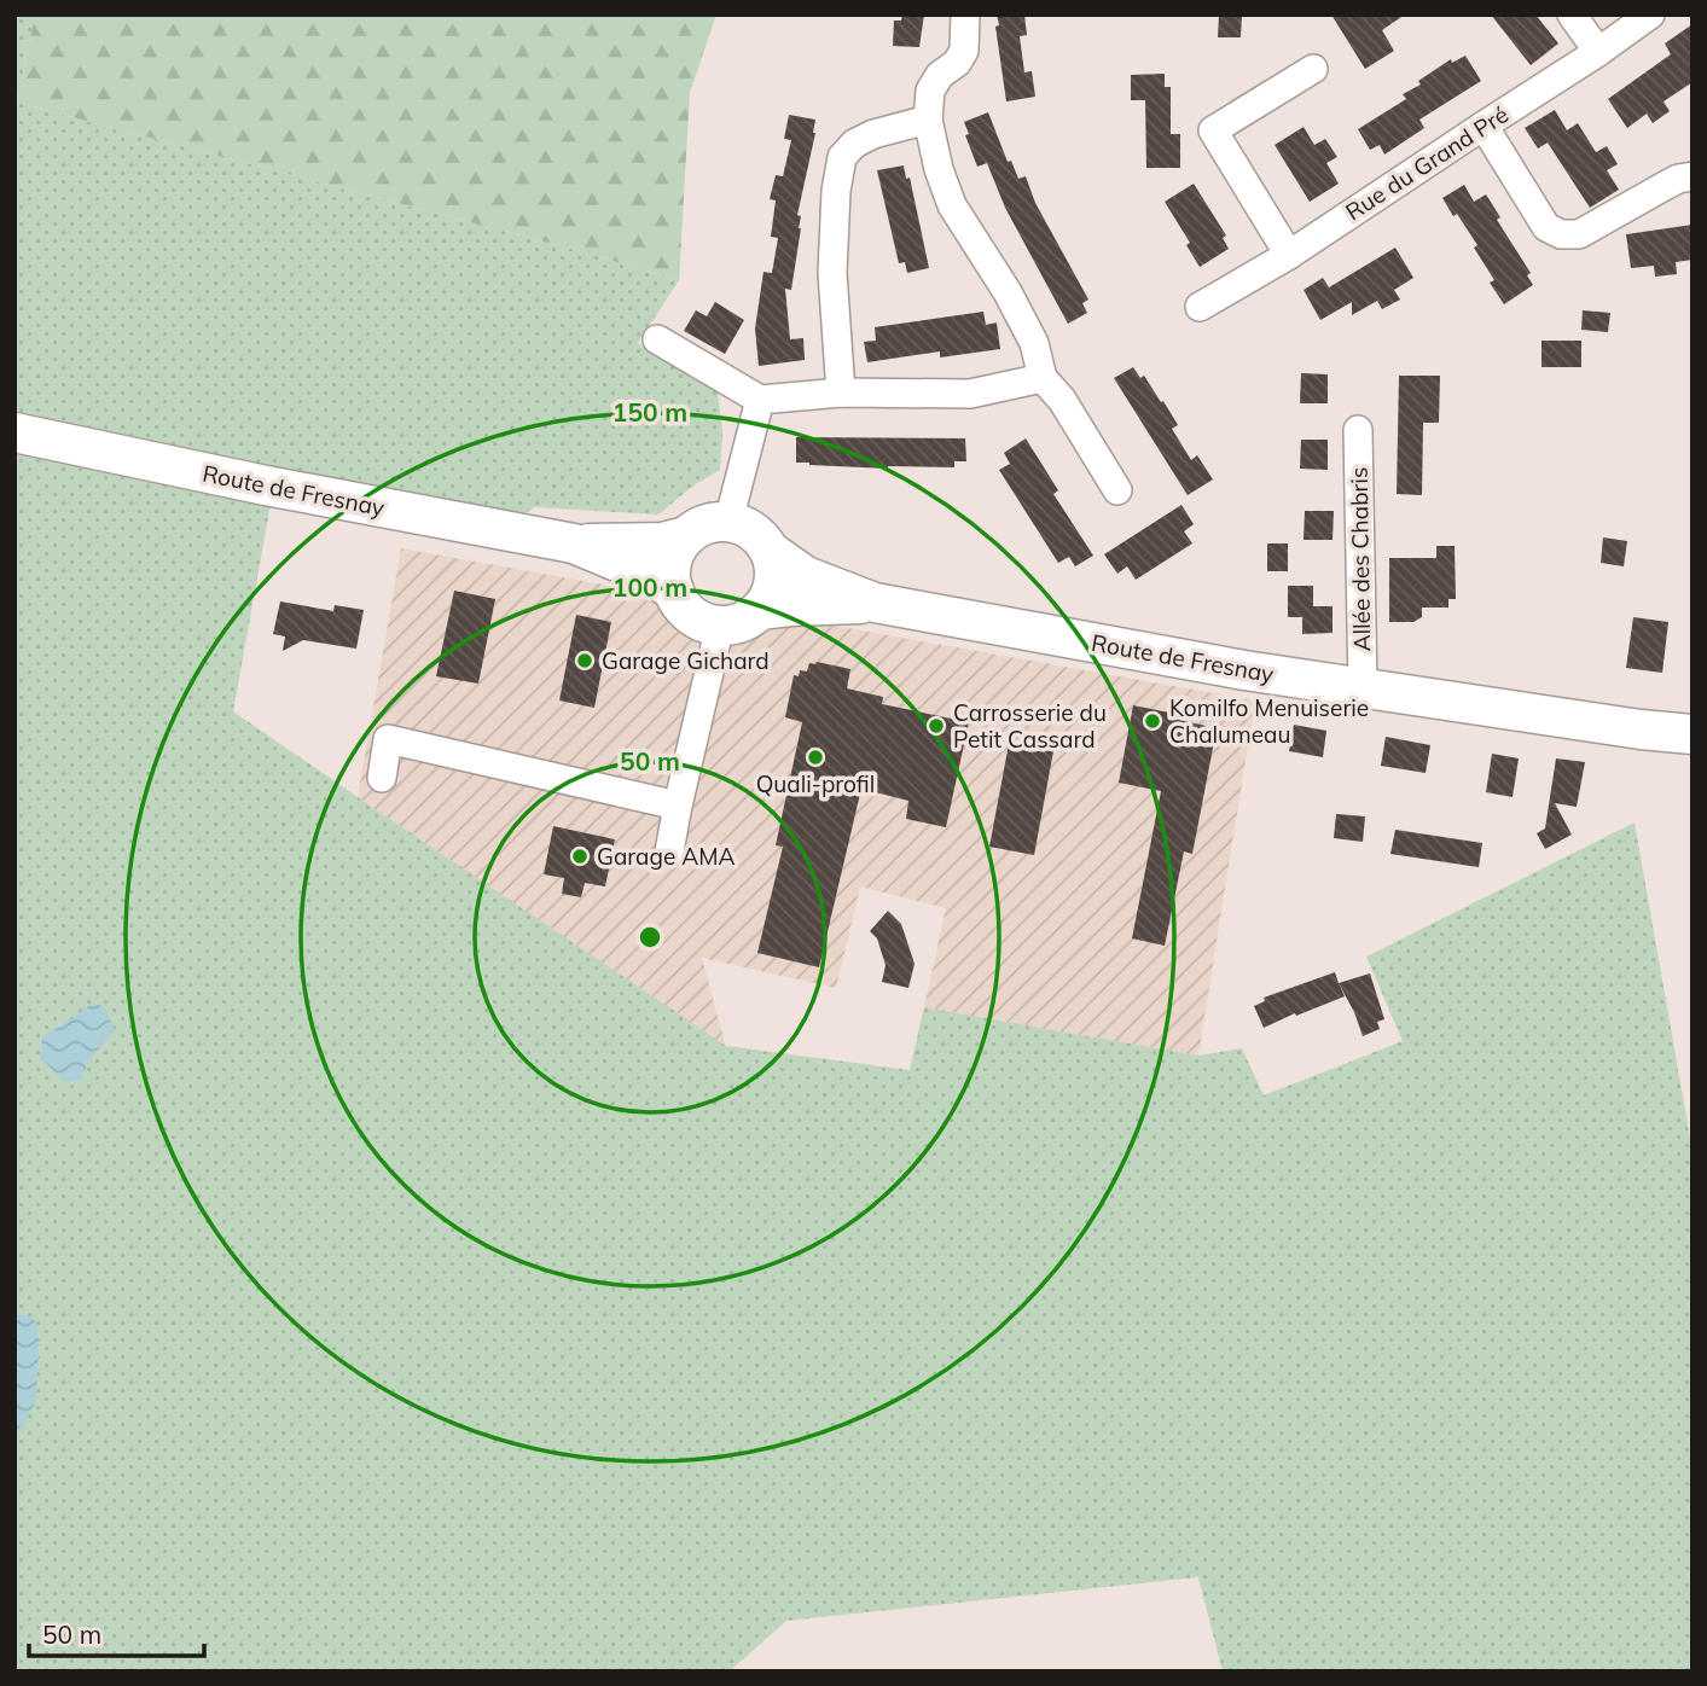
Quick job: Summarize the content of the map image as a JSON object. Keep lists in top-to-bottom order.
{
  "streets": {
    "street": ["Rue du Grand Pré", "Route de Fresnay", "Allée des Chabris"]
  },
  "crossings": [
    ["Route de Fresnay", "Allée des Chabris"]
  ],
  "places": [
    "Garage Gichard",
    "Komilfo Menuiserie Chalumeau",
    "Carrosserie du Petit Cassard",
    "Quali-profil",
    "Garage AMA"
  ],
  "scale_bar": "50 m",
  "rings": ["150 m", "100 m", "50 m"]
}
